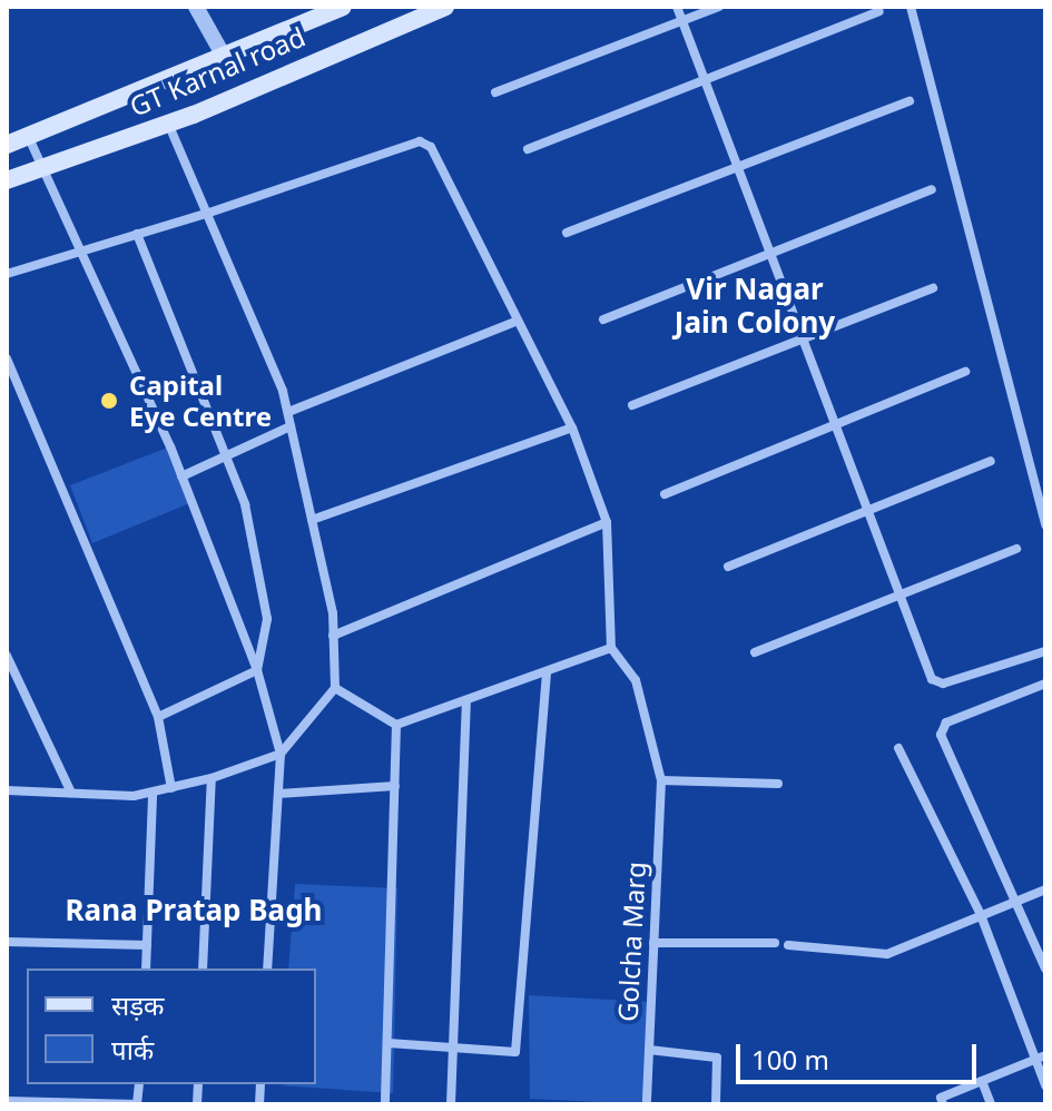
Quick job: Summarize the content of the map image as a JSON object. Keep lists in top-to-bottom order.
{
  "streets": {
    "main road": ["GT Karnal road"],
    "street": ["Golcha Marg"]
  },
  "districts": ["Vir Nagar Jain Colony", "Rana Pratap Bagh"],
  "places": ["Capital Eye Centre"],
  "legend": ["सड़क", "पार्क"],
  "scale_bar": "100 m"
}
